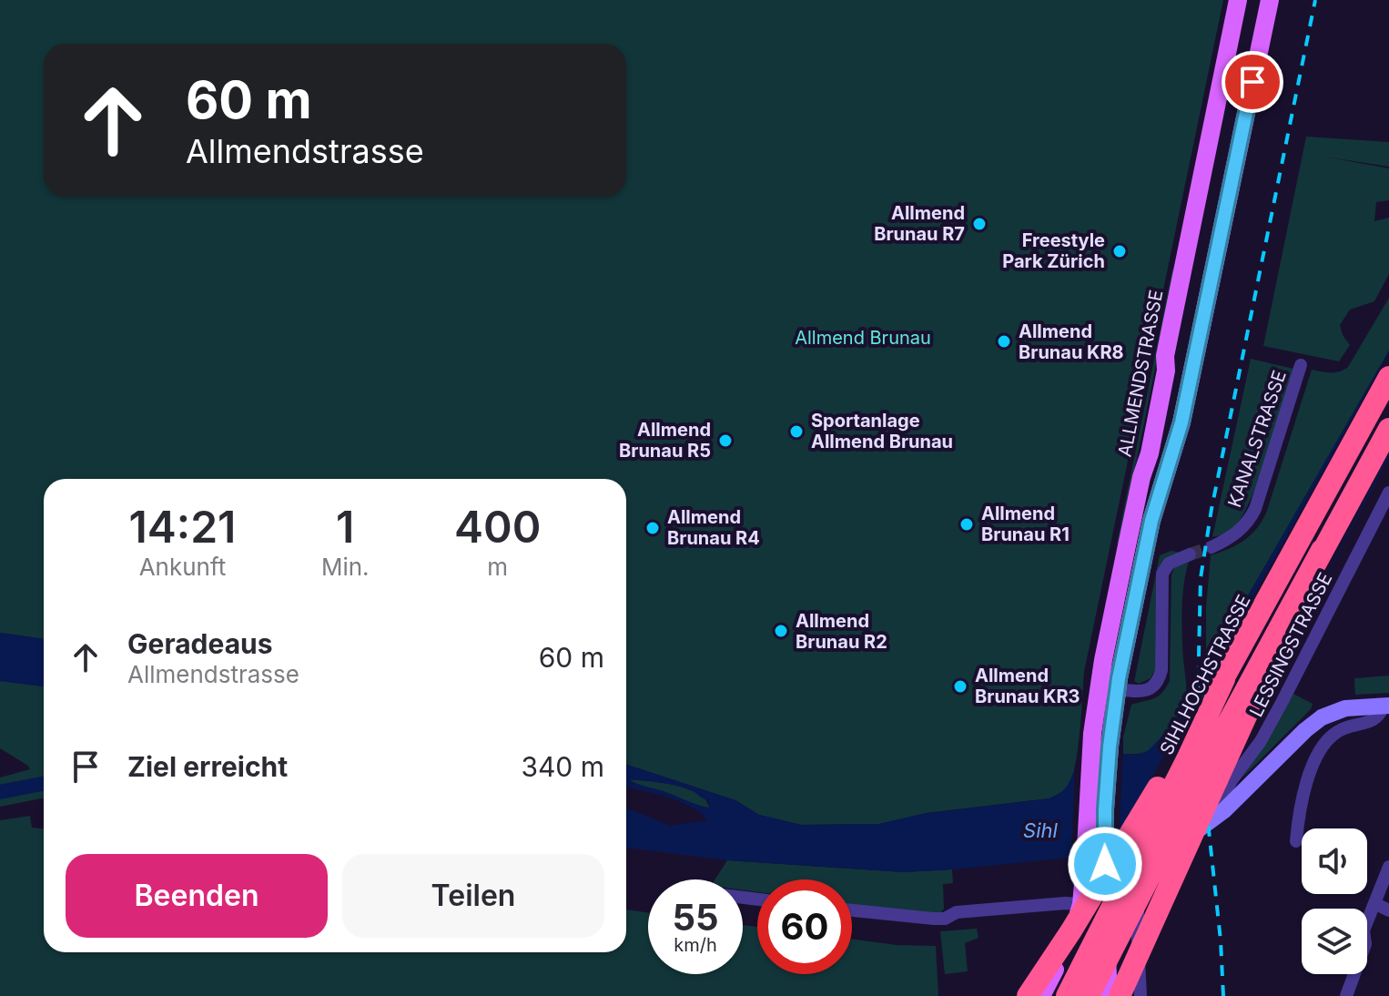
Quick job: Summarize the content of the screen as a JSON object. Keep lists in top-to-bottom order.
{
  "streets": {
    "highway": ["SIHLHOCHSTRASSE"],
    "main road": ["ALLMENDSTRASSE"],
    "street": ["KANALSTRASSE", "LESSINGSTRASSE"]
  },
  "water": ["Sihl"],
  "parks": ["Allmend Brunau"],
  "places": [
    "Allmend Brunau R7",
    "Freestyle Park Zürich",
    "Allmend Brunau KR8",
    "Sportanlage Allmend Brunau",
    "Allmend Brunau R5",
    "Allmend Brunau R1",
    "Allmend Brunau R4",
    "Allmend Brunau R2",
    "Allmend Brunau KR3"
  ],
  "page": {
    "turn": ["60 m", "Allmendstrasse"],
    "eta": [
      "14:21",
      "Ankunft",
      "1",
      "Min.",
      "400",
      "m"
    ],
    "list": [
      {
        "name": "Geradeaus",
        "note": "Allmendstrasse",
        "value": "60 m"
      },
      {
        "name": "Ziel erreicht",
        "value": "340 m"
      }
    ],
    "buttons": ["Beenden", "Teilen"],
    "speed": "55 km/h",
    "limit": "60"
  }
}
